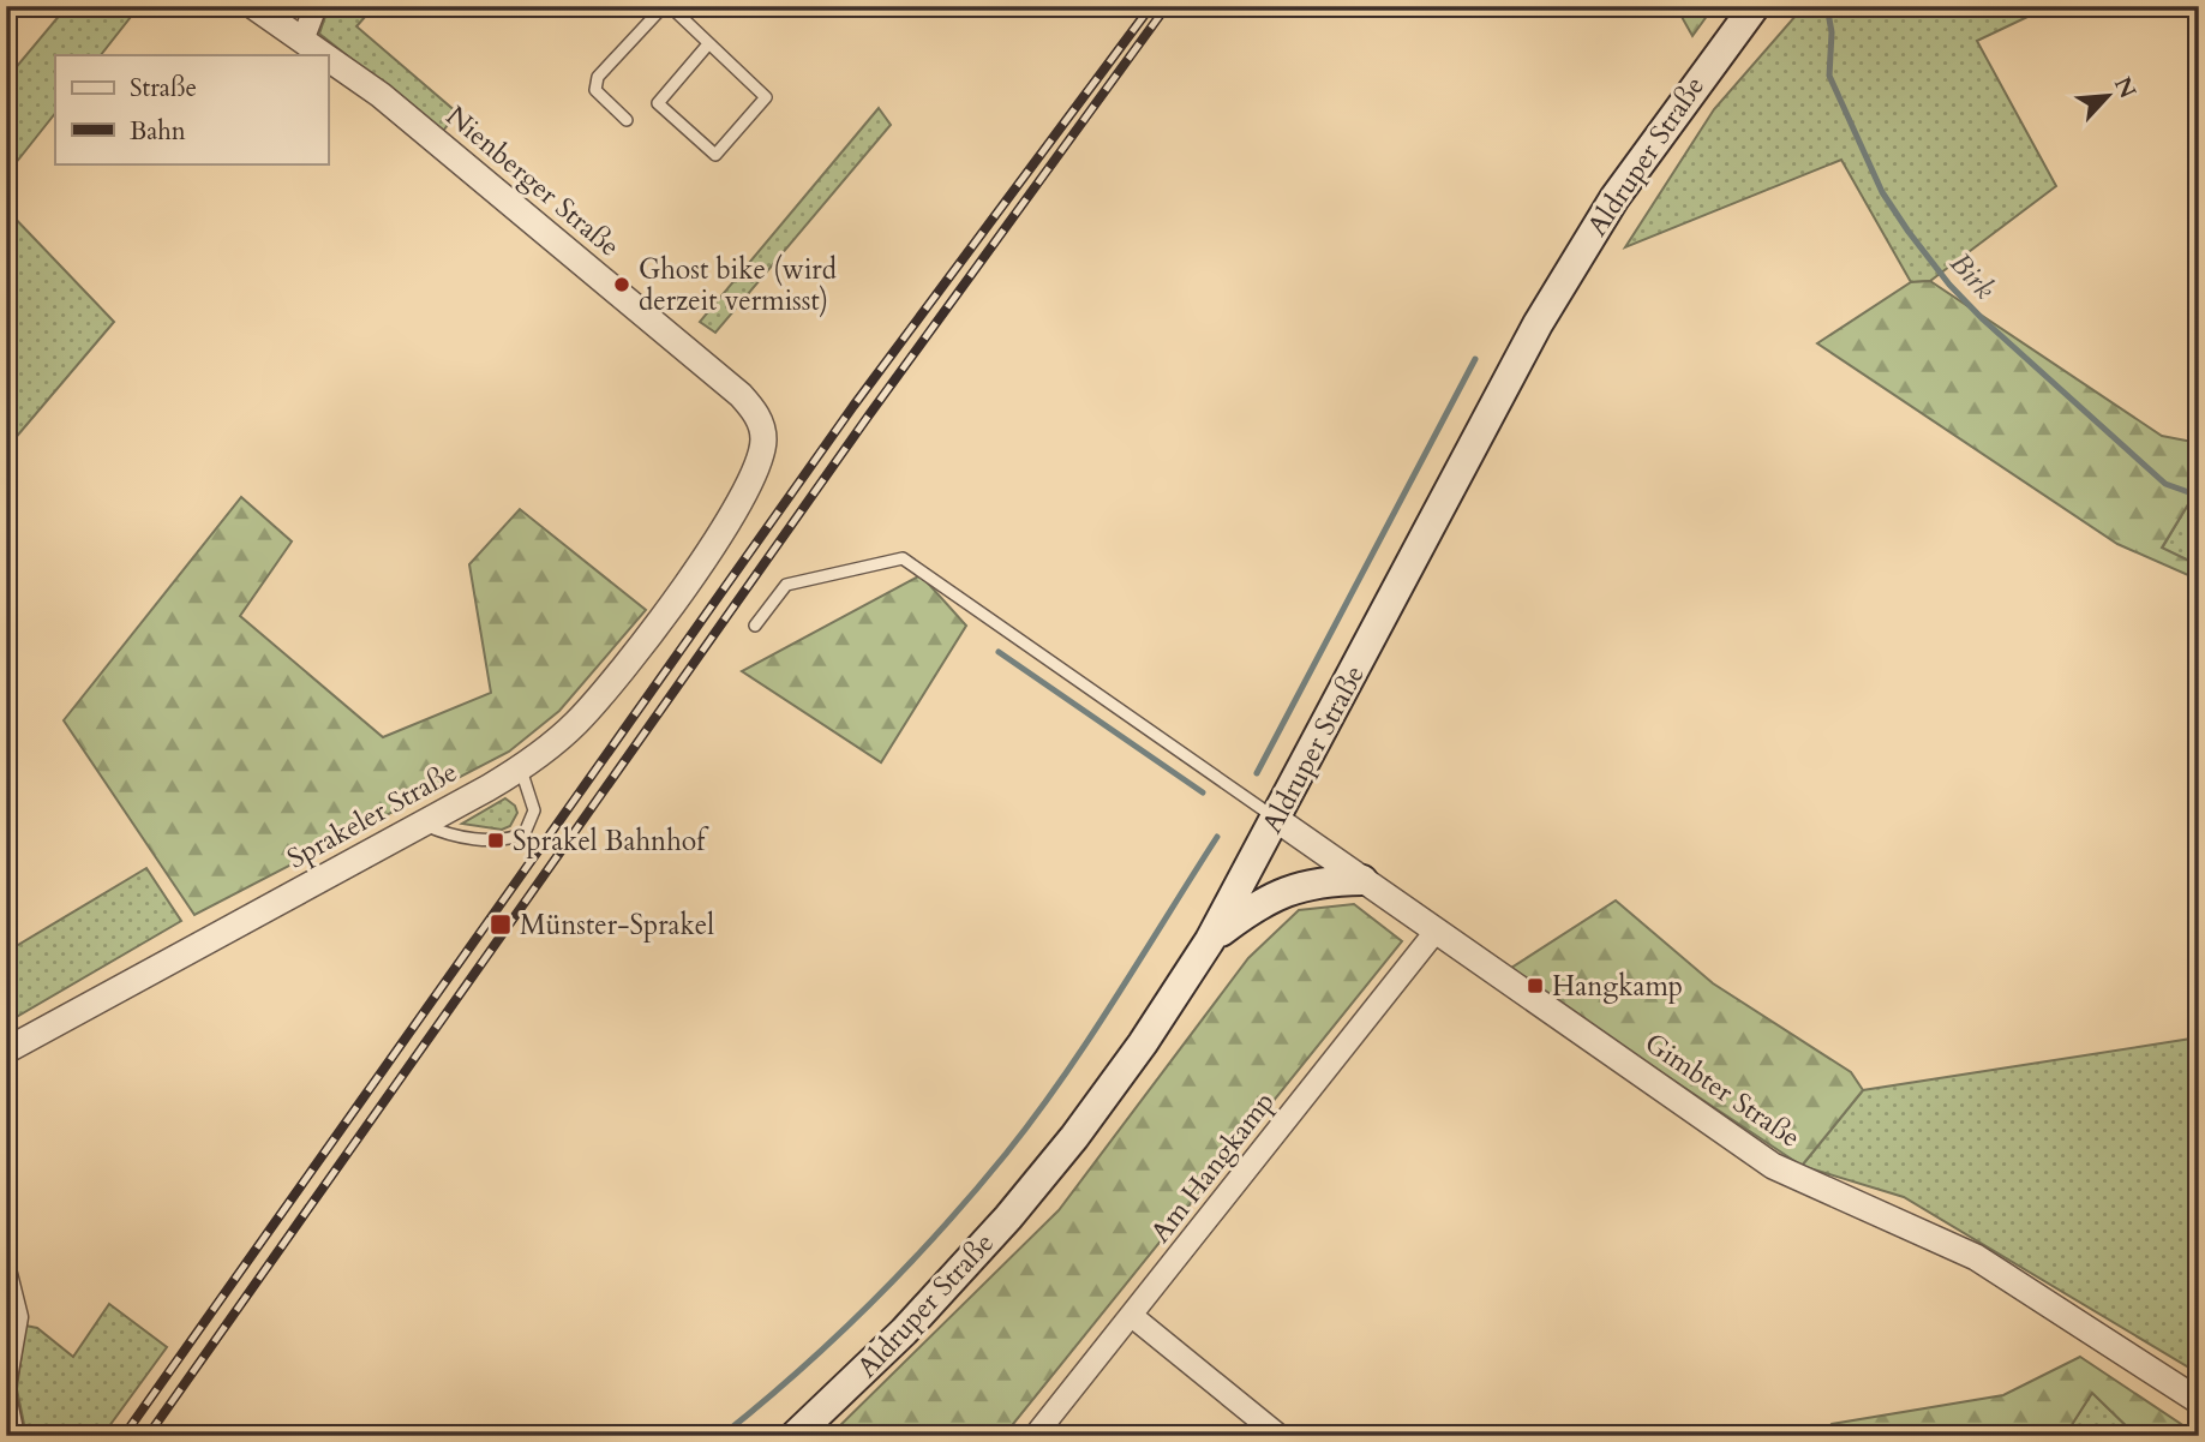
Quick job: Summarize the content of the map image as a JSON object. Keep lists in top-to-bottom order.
{
  "streets": {
    "main road": ["Aldruper Straße"],
    "street": [
      "Nienberger Straße",
      "Sprakeler Straße",
      "Gimbter Straße",
      "Am Hangkamp"
    ]
  },
  "crossings": [
    ["Aldruper Straße", "Gimbter Straße"],
    ["Nienberger Straße", "Sprakeler Straße"],
    ["Gimbter Straße", "Am Hangkamp"]
  ],
  "water": ["Birk"],
  "places": {
    "other": ["Ghost bike (wird derzeit vermisst)"],
    "transit": ["Sprakel Bahnhof", "Münster-Sprakel", "Hangkamp"]
  },
  "legend": ["Straße", "Bahn"],
  "north": "top right"
}
